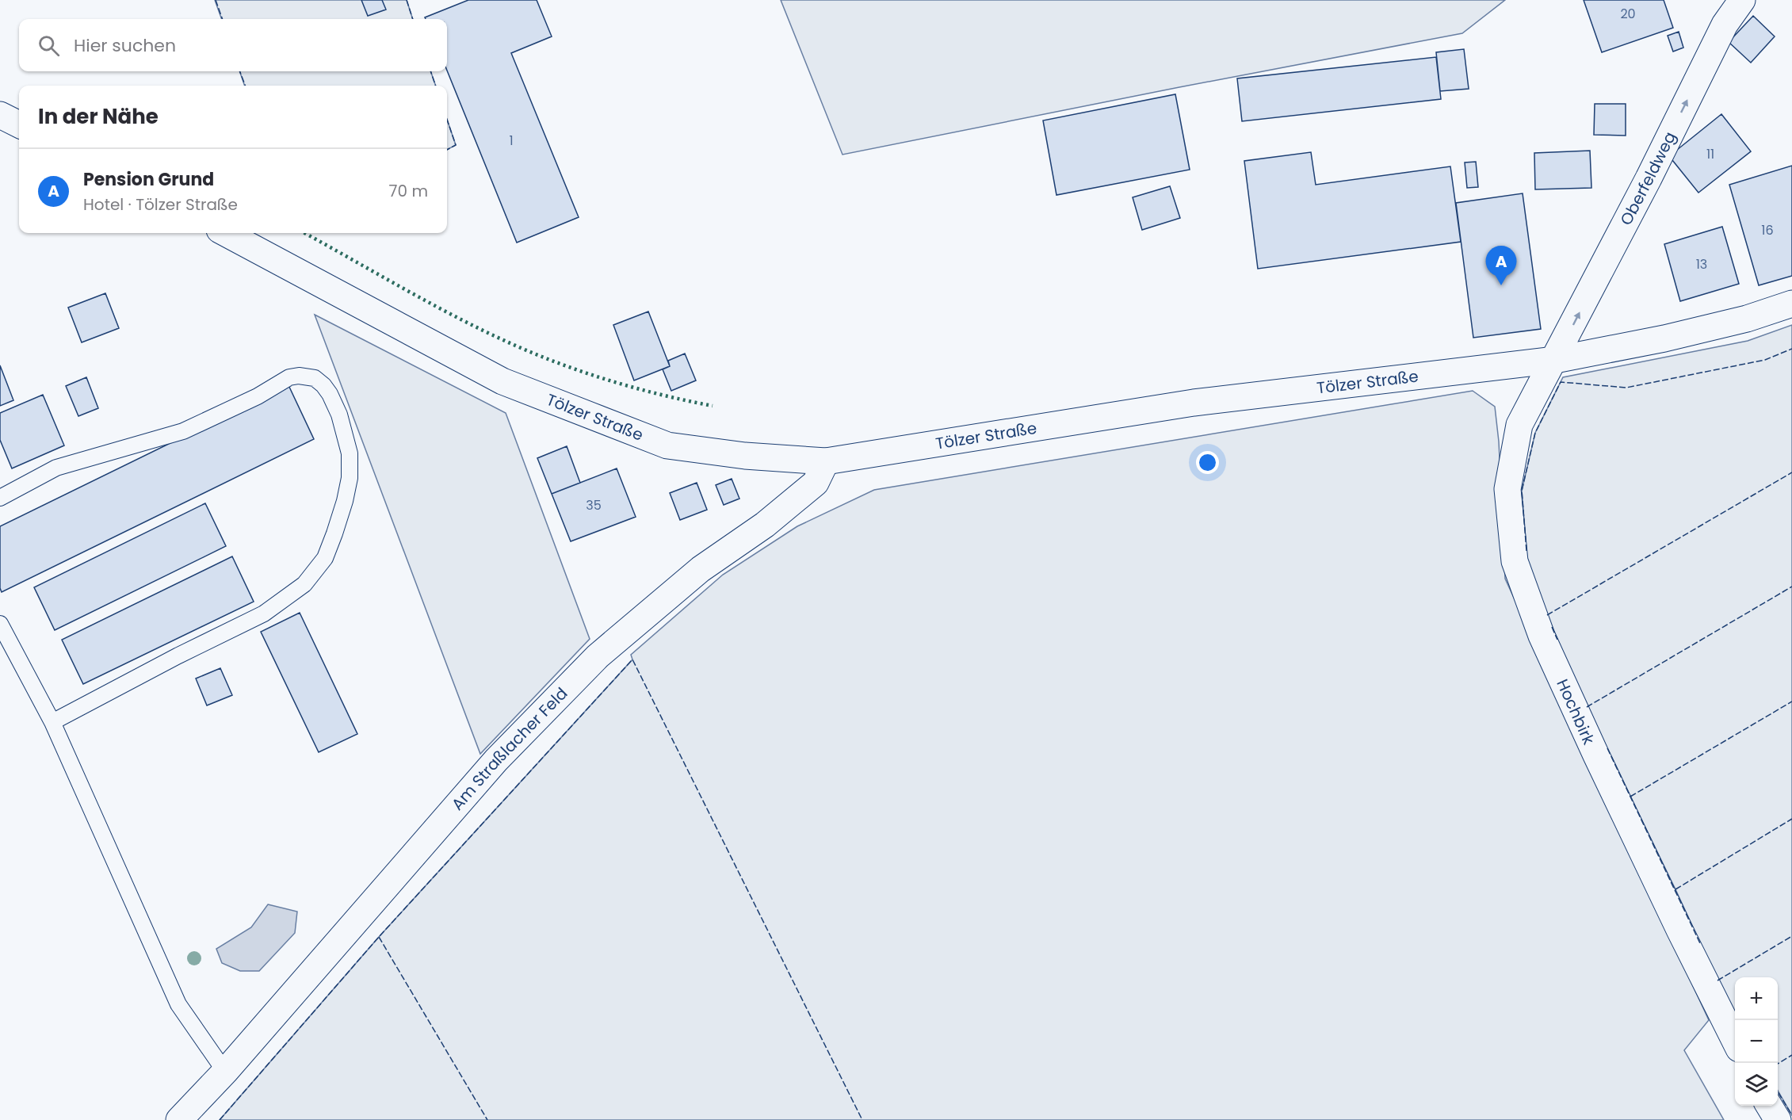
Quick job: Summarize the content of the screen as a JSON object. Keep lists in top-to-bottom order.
{
  "streets": {
    "street": [
      "Oberfeldweg",
      "Tölzer Straße",
      "Hochbirk",
      "Am Straßlacher Feld"
    ]
  },
  "crossings": [
    ["Oberfeldweg", "Tölzer Straße"],
    ["Oberfeldweg", "Hochbirk"],
    ["Tölzer Straße", "Hochbirk"],
    ["Tölzer Straße", "Am Straßlacher Feld"]
  ],
  "one_way": ["Oberfeldweg"],
  "house_numbers": [
    "20",
    "1",
    "11",
    "16",
    "13",
    "35"
  ],
  "page": {
    "search": "Hier suchen",
    "heading": "In der Nähe",
    "list": [
      {
        "mark": "A",
        "name": "Pension Grund",
        "note": "Hotel · Tölzer Straße",
        "value": "70 m"
      }
    ],
    "pins": "A",
    "map_buttons": ["+", "−"]
  }
}
